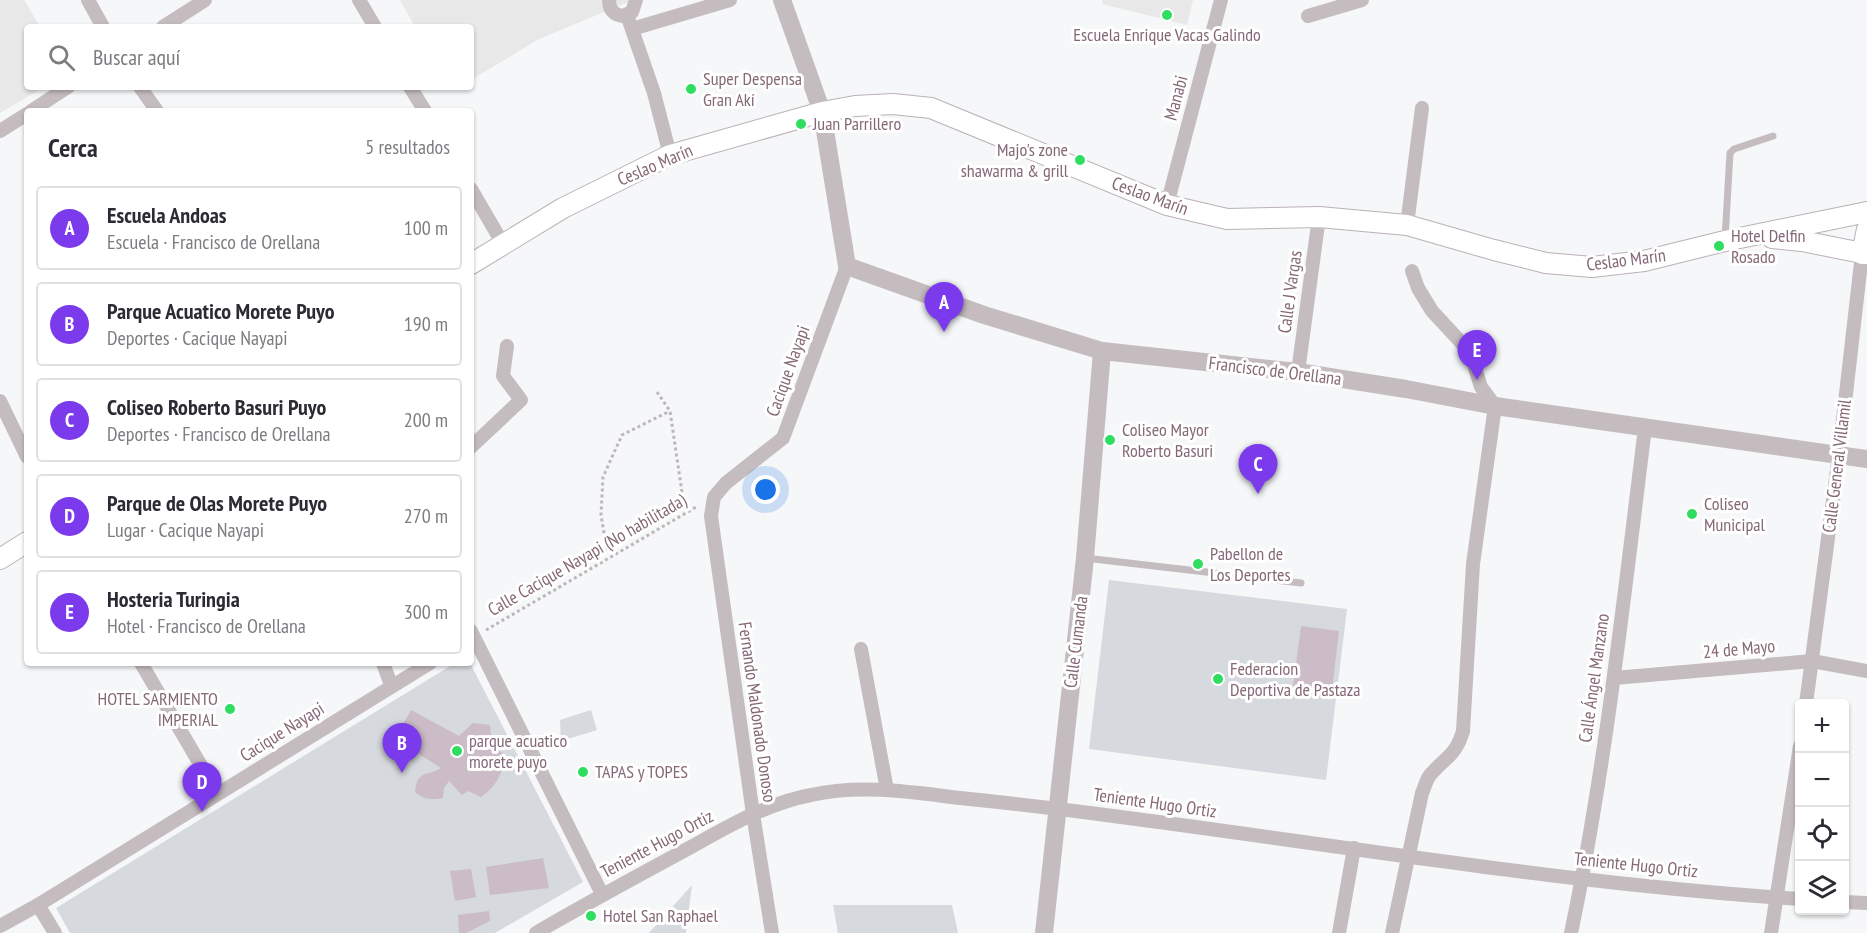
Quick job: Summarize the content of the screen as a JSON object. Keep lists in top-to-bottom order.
{
  "streets": {
    "main road": ["Ceslao Marín", "Calle General Villamil"],
    "street": [
      "Manabi",
      "Calle J Vargas",
      "Cacique Nayapi",
      "Francisco de Orellana",
      "Calle Cumanda",
      "24 de Mayo",
      "Calle Ángel Manzano",
      "Fernando Maldonado Donoso",
      "Teniente Hugo Ortiz"
    ],
    "path": ["Calle Cacique Nayapi (No habilitada)"]
  },
  "crossings": [
    ["Manabi", "Ceslao Marín"],
    ["Ceslao Marín", "Calle J Vargas"],
    ["Calle J Vargas", "Francisco de Orellana"],
    ["Cacique Nayapi", "Francisco de Orellana"],
    ["Cacique Nayapi", "Calle Cacique Nayapi (No habilitada)"],
    ["Cacique Nayapi", "Fernando Maldonado Donoso"],
    ["Francisco de Orellana", "Calle General Villamil"],
    ["Francisco de Orellana", "Calle Cumanda"],
    ["Francisco de Orellana", "Calle Ángel Manzano"],
    ["Calle General Villamil", "24 de Mayo"],
    ["Calle Cacique Nayapi (No habilitada)", "Fernando Maldonado Donoso"],
    ["Calle Cumanda", "Teniente Hugo Ortiz"],
    ["24 de Mayo", "Calle Ángel Manzano"],
    ["Calle Ángel Manzano", "Teniente Hugo Ortiz"],
    ["Fernando Maldonado Donoso", "Teniente Hugo Ortiz"]
  ],
  "places": [
    "Escuela Enrique Vacas Galindo",
    "Super Despensa Gran Akí",
    "Juan Parrillero",
    "Majo's zone shawarma & grill",
    "Hotel Delfin Rosado",
    "Coliseo Mayor Roberto Basuri",
    "Coliseo Municipal",
    "Pabellon de Los Deportes",
    "Federacion Deportiva de Pastaza",
    "HOTEL SARMIENTO IMPERIAL",
    "parque acuatico morete puyo",
    "TAPAS y TOPES",
    "Hotel San Raphael"
  ],
  "page": {
    "search": "Buscar aquí",
    "heading": ["Cerca", "5 resultados"],
    "list": [
      {
        "mark": "A",
        "name": "Escuela Andoas",
        "note": "Escuela · Francisco de Orellana",
        "value": "100 m"
      },
      {
        "mark": "B",
        "name": "Parque Acuatico Morete Puyo",
        "note": "Deportes · Cacique Nayapi",
        "value": "190 m"
      },
      {
        "mark": "C",
        "name": "Coliseo Roberto Basuri Puyo",
        "note": "Deportes · Francisco de Orellana",
        "value": "200 m"
      },
      {
        "mark": "D",
        "name": "Parque de Olas Morete Puyo",
        "note": "Lugar · Cacique Nayapi",
        "value": "270 m"
      },
      {
        "mark": "E",
        "name": "Hosteria Turingia",
        "note": "Hotel · Francisco de Orellana",
        "value": "300 m"
      }
    ],
    "pins": [
      "A",
      "E",
      "C",
      "B",
      "D"
    ],
    "map_buttons": ["+", "−"]
  }
}
